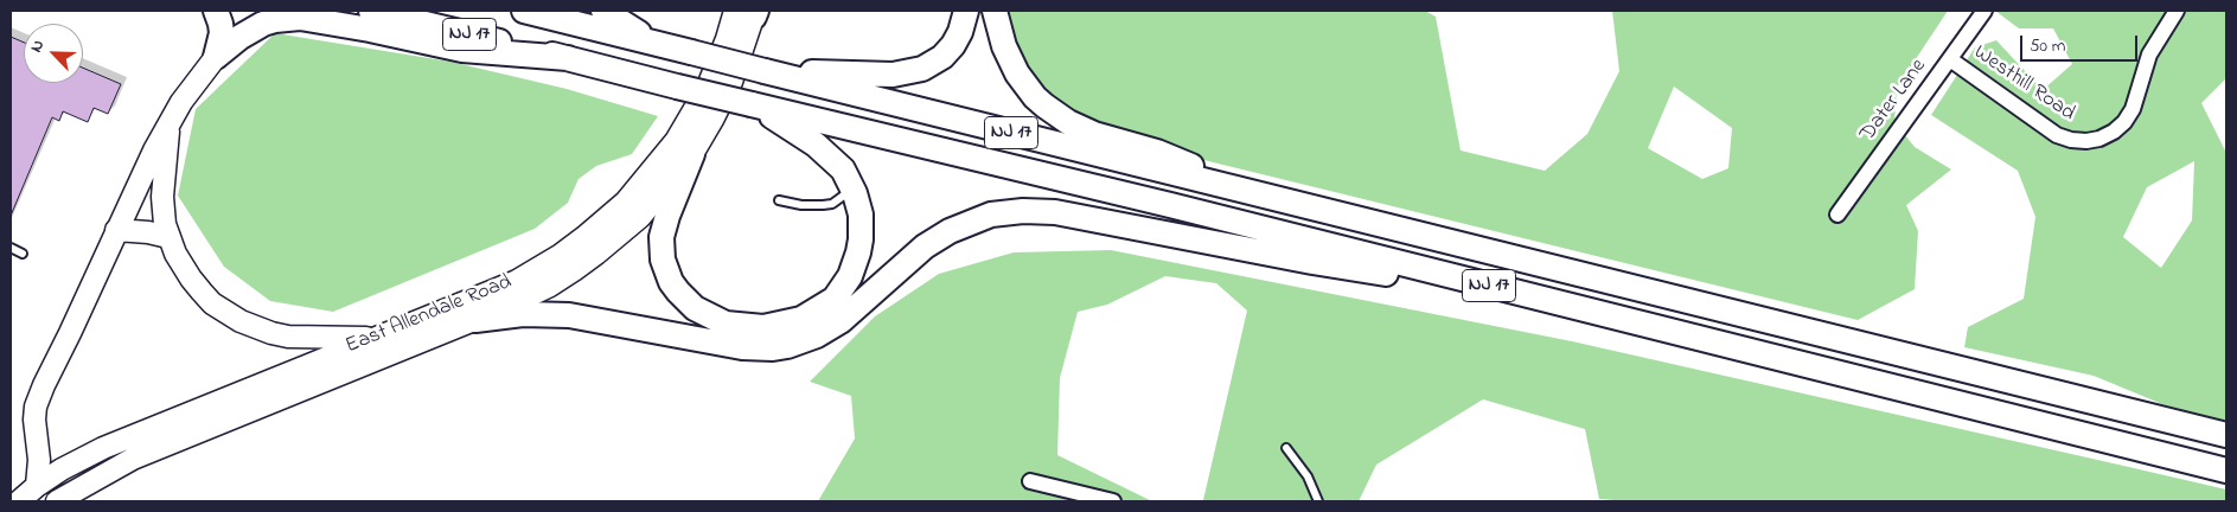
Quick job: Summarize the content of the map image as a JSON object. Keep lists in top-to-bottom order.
{
  "streets": {
    "highway": ["NJ 17"],
    "main road": ["East Allendale Road"],
    "street": ["Westhill Road", "Dater Lane"]
  },
  "crossings": [
    ["Westhill Road", "Dater Lane"]
  ],
  "scale_bar": "50 m",
  "north": "top left"
}
